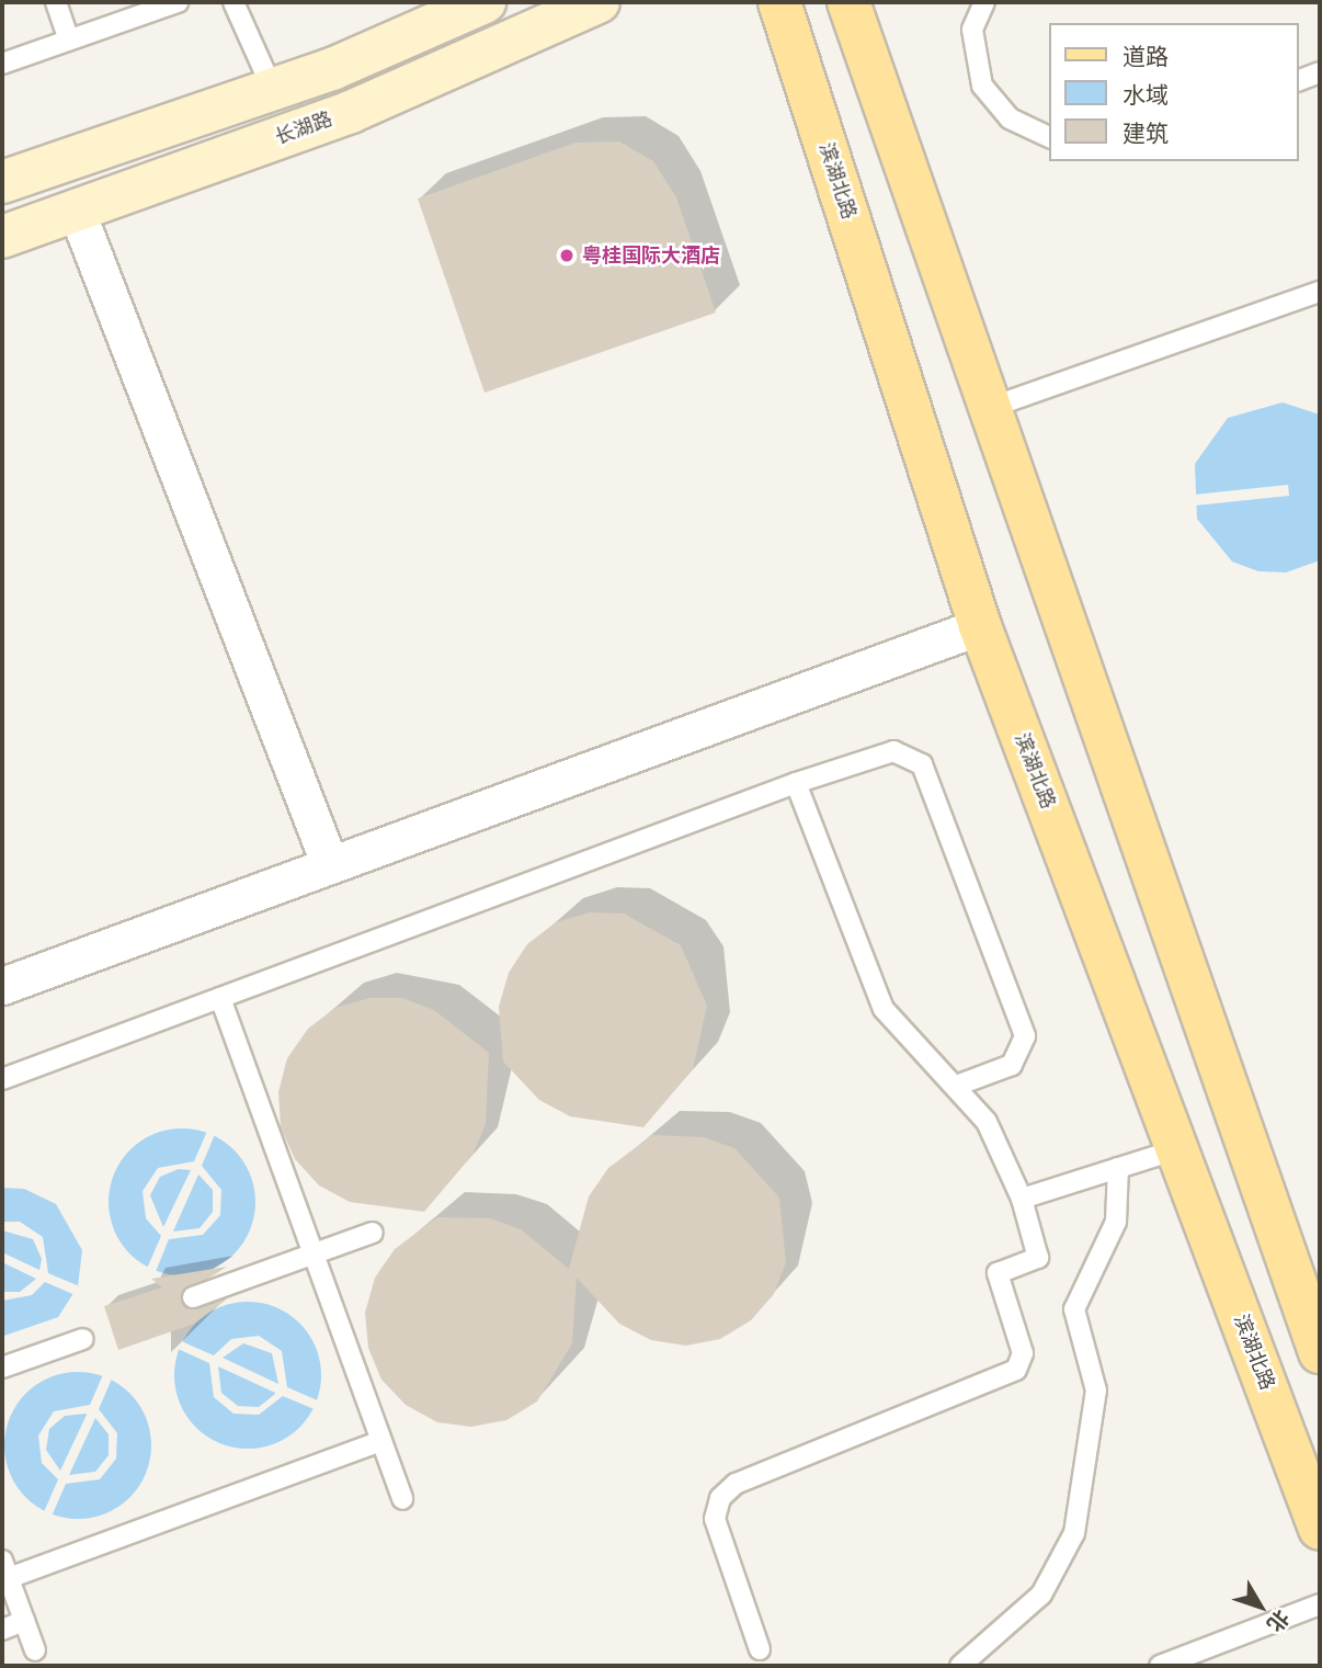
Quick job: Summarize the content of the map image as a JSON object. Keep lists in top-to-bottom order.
{
  "streets": {
    "main road": ["长湖路", "滨湖北路"]
  },
  "places": ["粤桂国际大酒店"],
  "legend": ["道路", "水域", "建筑"],
  "north": "bottom right"
}
